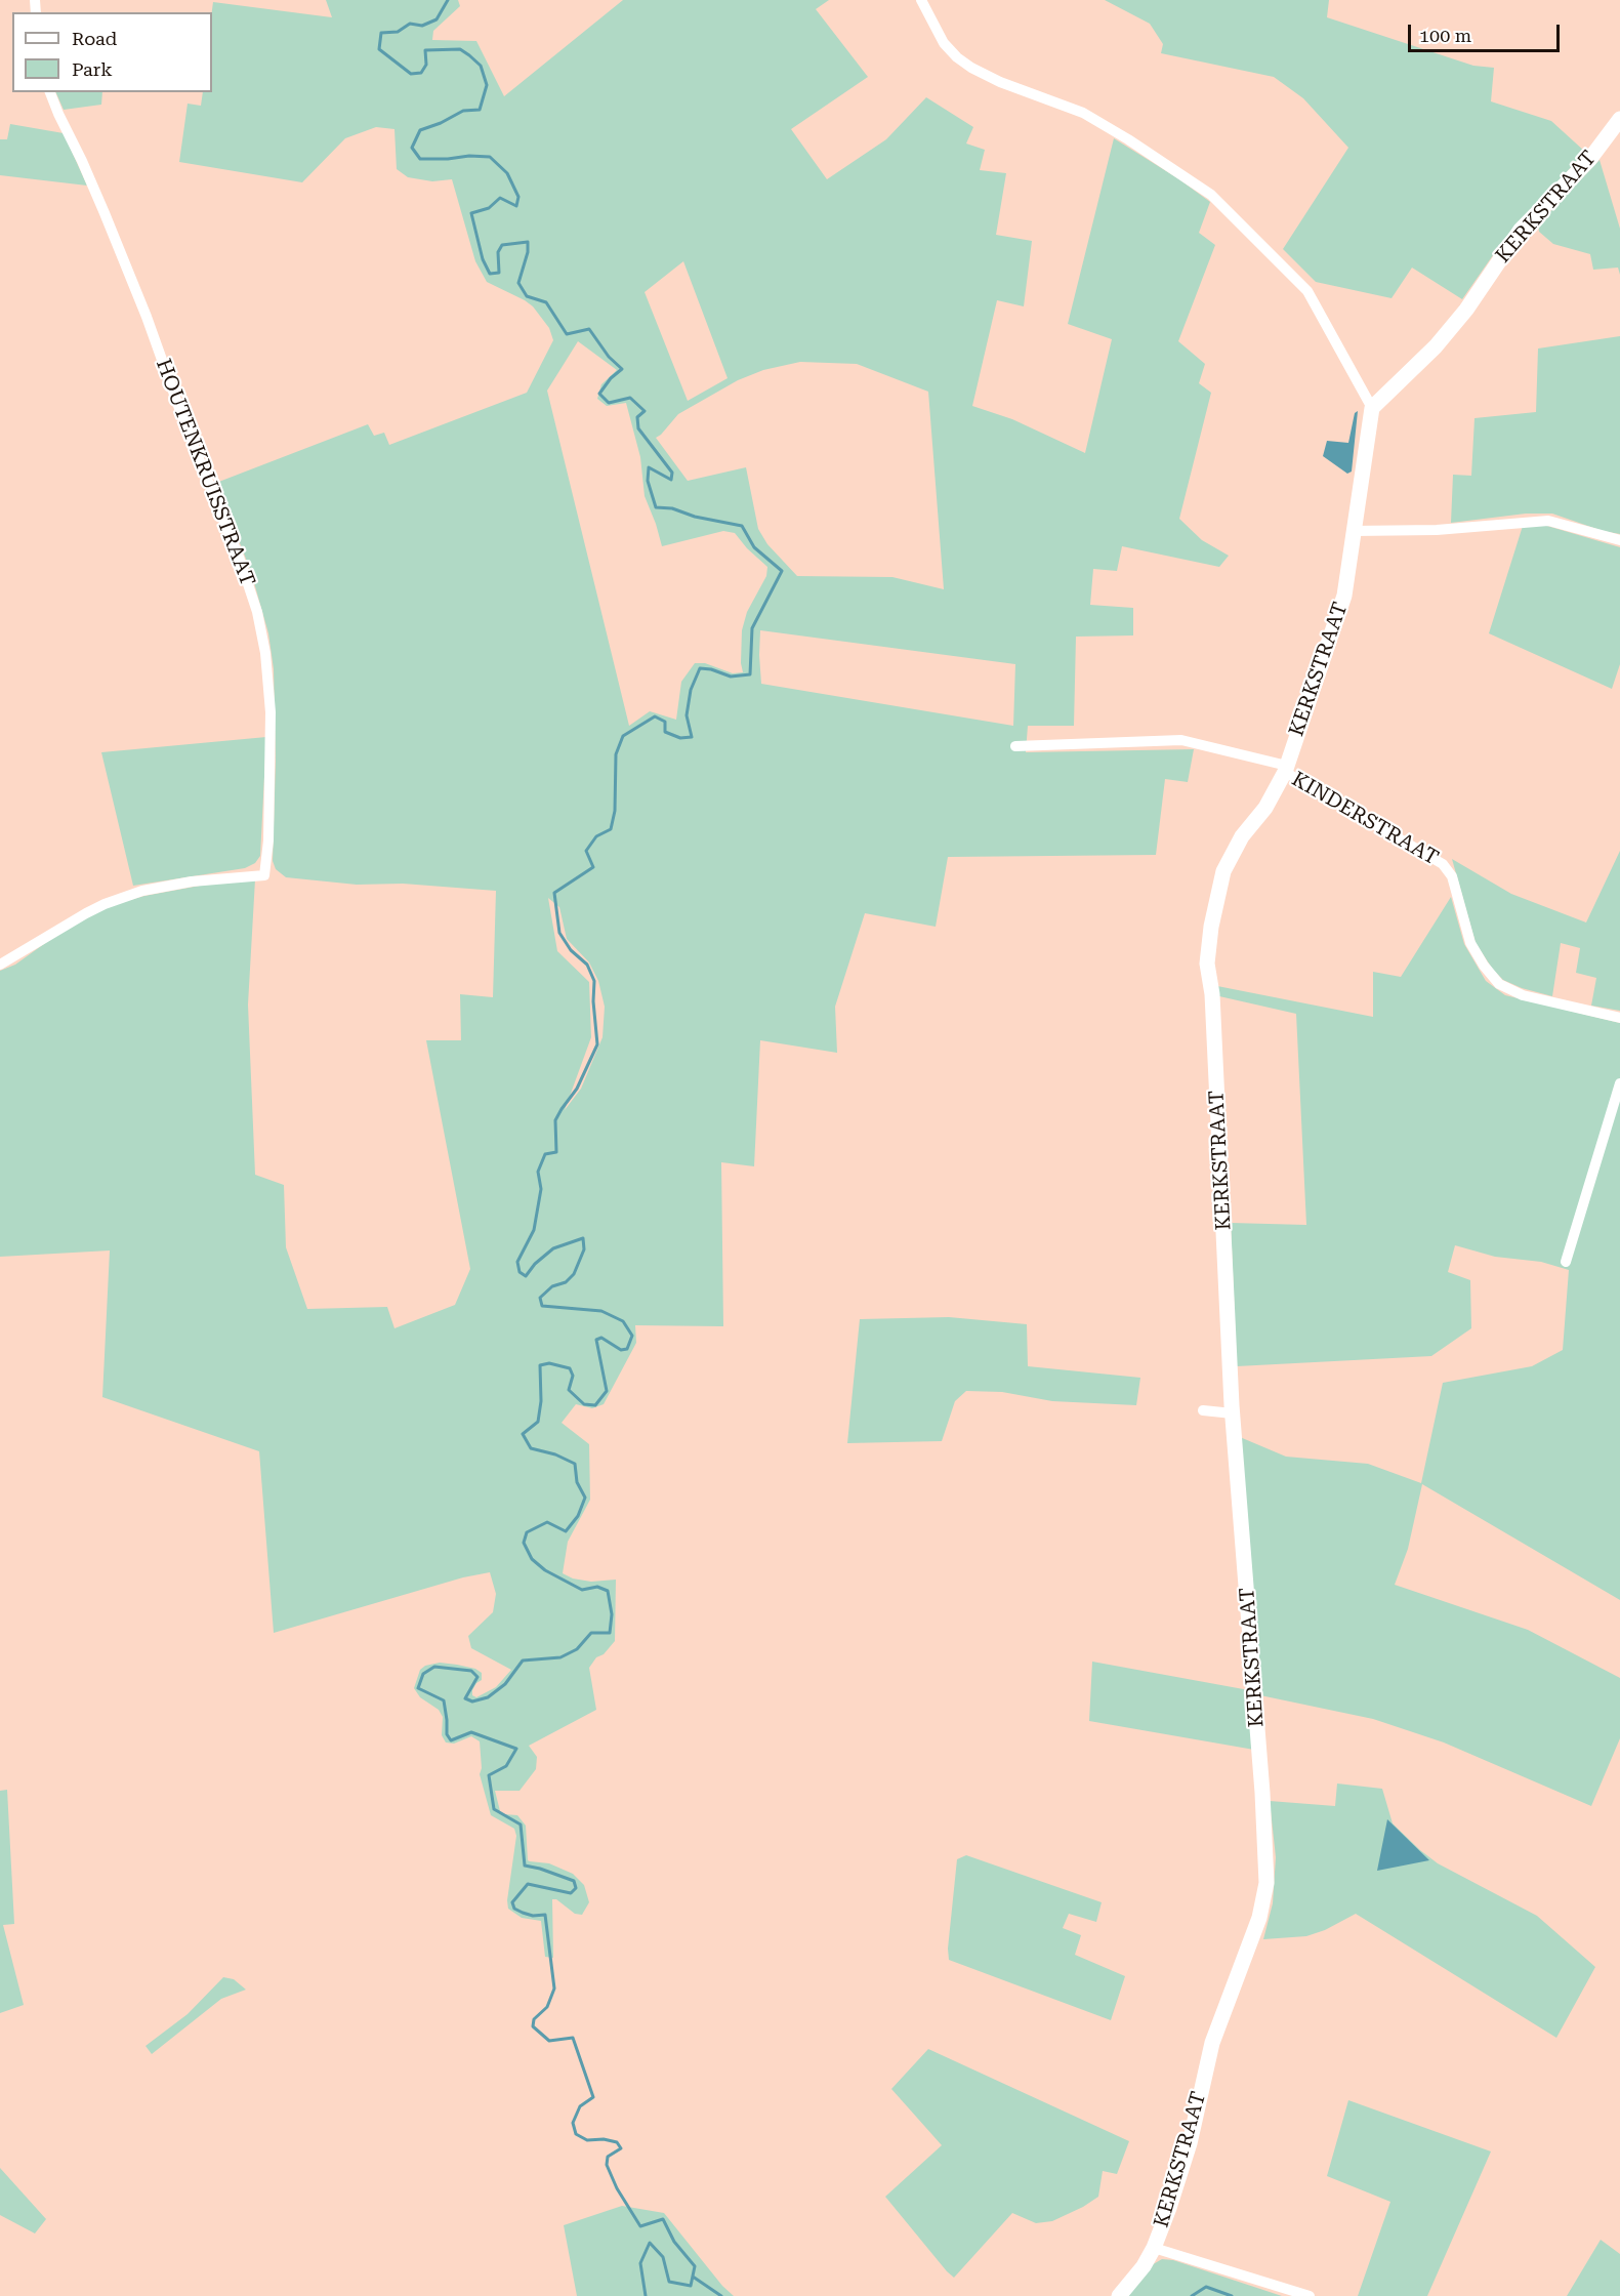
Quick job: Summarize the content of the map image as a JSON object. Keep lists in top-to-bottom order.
{
  "streets": {
    "street": ["KERKSTRAAT", "HOUTENKRUISSTRAAT", "KINDERSTRAAT"]
  },
  "crossings": [
    ["KERKSTRAAT", "KINDERSTRAAT"]
  ],
  "legend": ["Road", "Park"],
  "scale_bar": "100 m"
}
